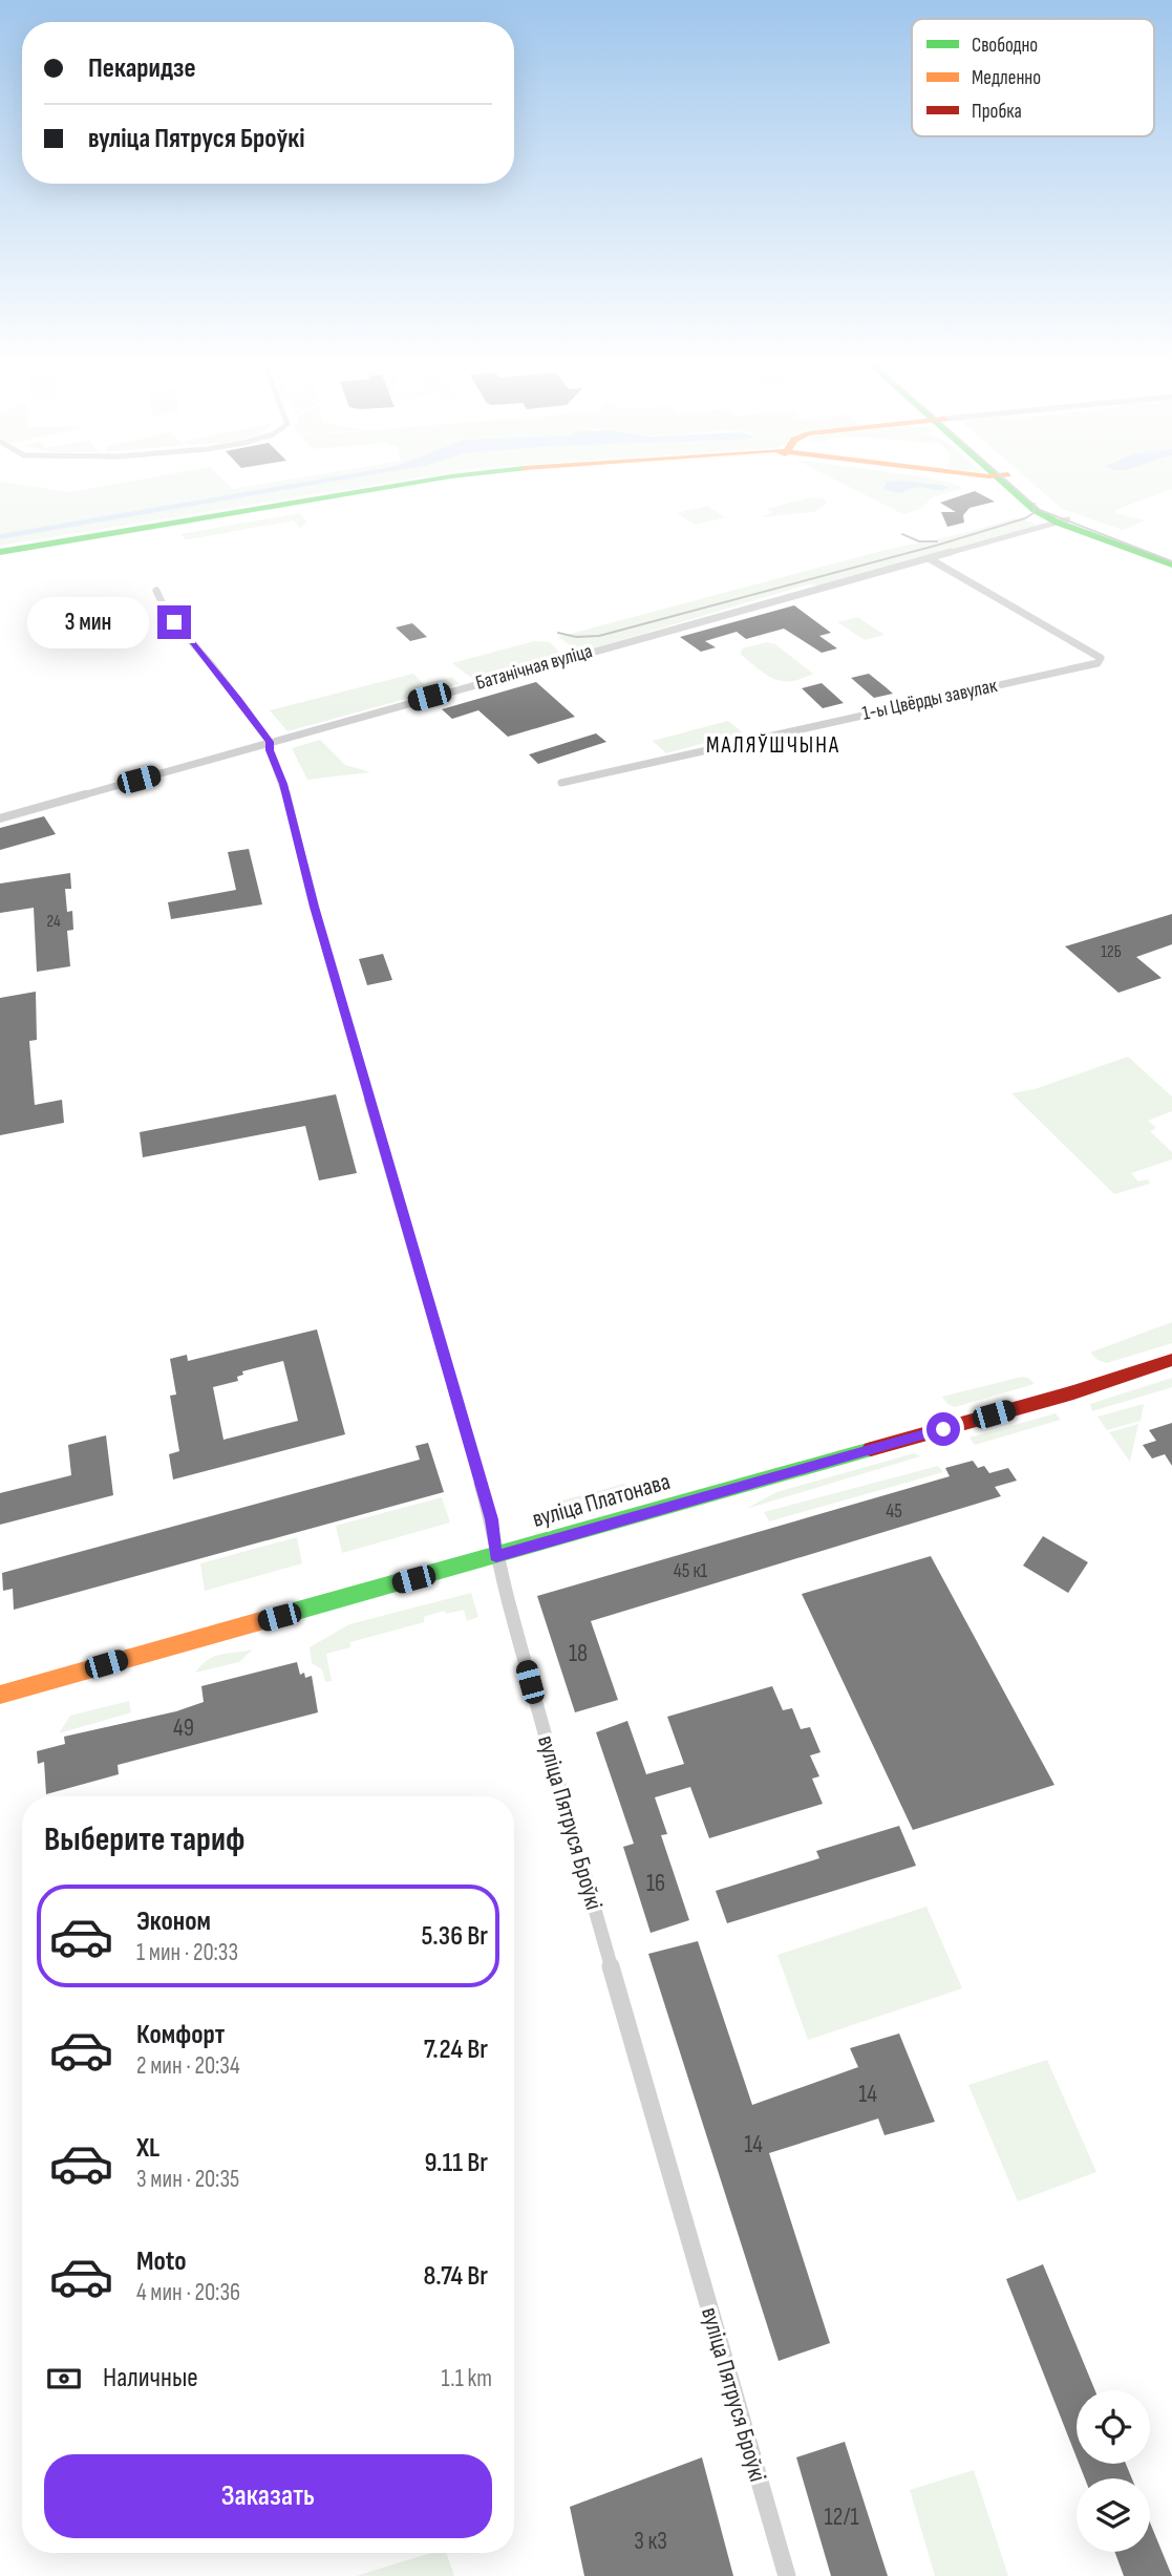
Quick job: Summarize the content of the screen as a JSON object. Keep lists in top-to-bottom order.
{
  "streets": {
    "main road": ["вуліца Платонава"],
    "street": ["Батанічная вуліца", "1-ы Цвёрды завулак", "вуліца Пятруся Броўкі"]
  },
  "crossings": [
    ["Батанічная вуліца", "1-ы Цвёрды завулак"],
    ["Батанічная вуліца", "вуліца Пятруся Броўкі"],
    ["вуліца Платонава", "вуліца Пятруся Броўкі"]
  ],
  "districts": ["МАЛЯЎШЧЫНА"],
  "house_numbers": [
    "24",
    "12Б",
    "45",
    "45 к1",
    "18",
    "49",
    "16",
    "14",
    "14",
    "12/1",
    "3 к3"
  ],
  "legend": ["Свободно", "Медленно", "Пробка"],
  "page": {
    "banner": ["Пекаридзе", "вуліца Пятруся Броўкі"],
    "bubble": "3 мин",
    "heading": "Выберите тариф",
    "list": [
      {
        "name": "Эконом",
        "note": "1 мин · 20:33",
        "value": "5.36 Br"
      },
      {
        "name": "Комфорт",
        "note": "2 мин · 20:34",
        "value": "7.24 Br"
      },
      {
        "name": "XL",
        "note": "3 мин · 20:35",
        "value": "9.11 Br"
      },
      {
        "name": "Moto",
        "note": "4 мин · 20:36",
        "value": "8.74 Br"
      }
    ],
    "pay": ["Наличные", "1.1 km"],
    "buttons": "Заказать"
  }
}
